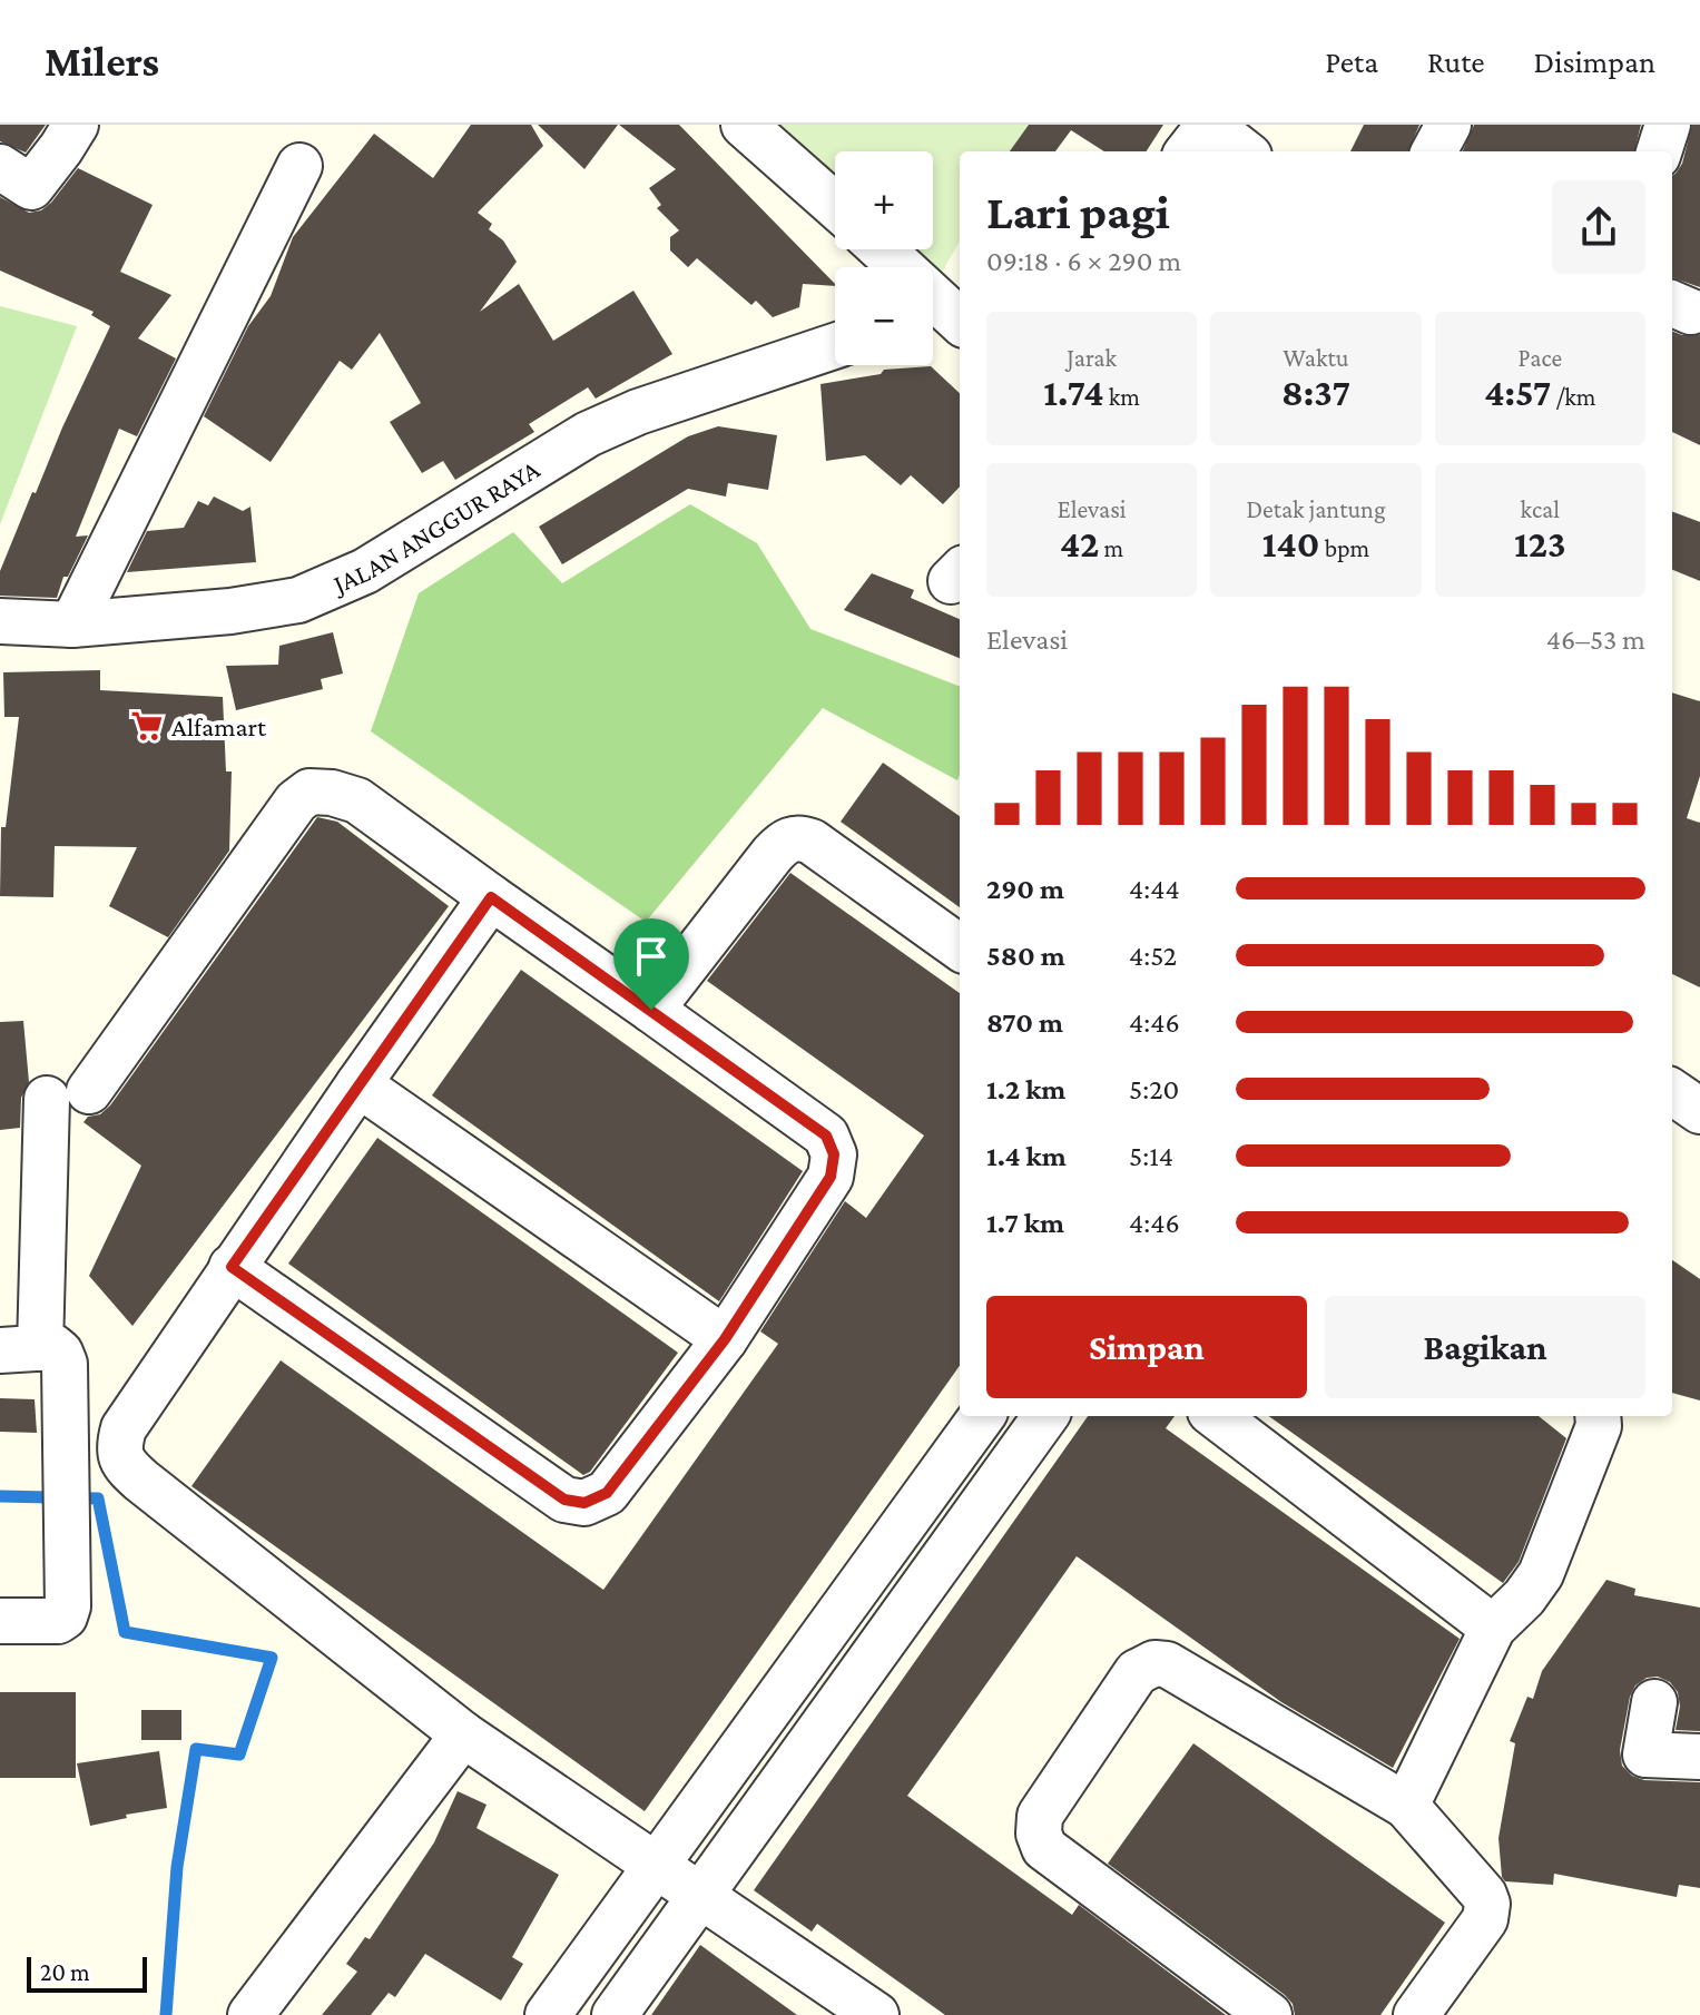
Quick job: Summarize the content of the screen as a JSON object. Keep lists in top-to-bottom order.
{
  "streets": {
    "street": ["JALAN ANGGUR RAYA"]
  },
  "places": {
    "supermarket": ["Alfamart"]
  },
  "scale_bar": "20 m",
  "page": {
    "header": "Milers",
    "nav": ["Peta", "Rute", "Disimpan"],
    "map_buttons": ["+", "−"],
    "heading": ["Lari pagi", "09:18 · 6 × 290 m"],
    "stats": [
      ["Jarak", "1.74 km"],
      ["Waktu", "8:37"],
      ["Pace", "4:57 /km"],
      ["Elevasi", "42 m"],
      ["Detak jantung", "140 bpm"],
      ["kcal", "123"]
    ],
    "chart": ["Elevasi", "46–53 m"],
    "list": [
      {
        "name": "290 m",
        "note": "4:44"
      },
      {
        "name": "580 m",
        "note": "4:52"
      },
      {
        "name": "870 m",
        "note": "4:46"
      },
      {
        "name": "1.2 km",
        "note": "5:20"
      },
      {
        "name": "1.4 km",
        "note": "5:14"
      },
      {
        "name": "1.7 km",
        "note": "4:46"
      }
    ],
    "buttons": ["Simpan", "Bagikan"],
    "scale": "20 m"
  }
}
